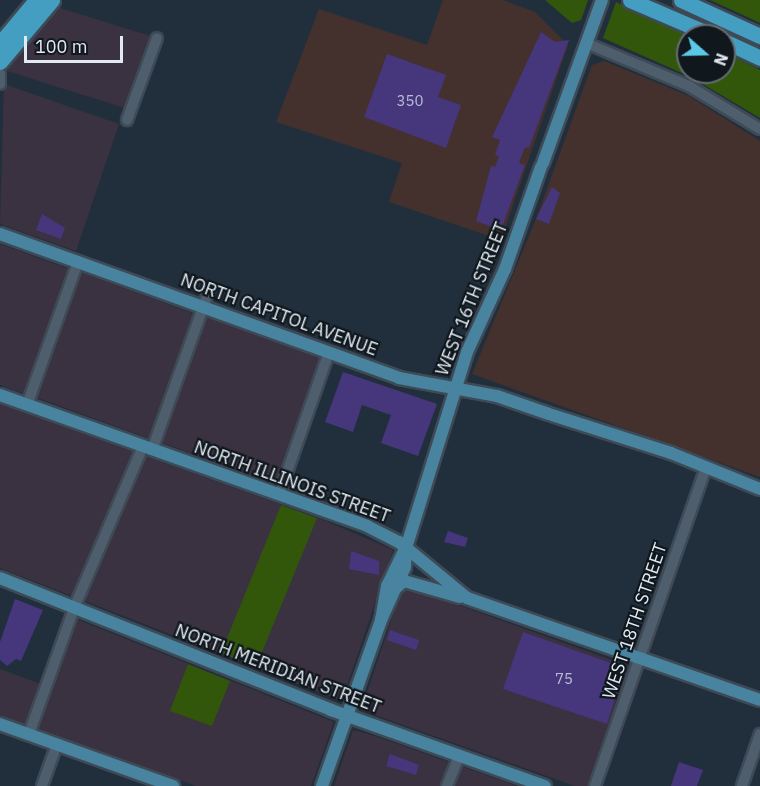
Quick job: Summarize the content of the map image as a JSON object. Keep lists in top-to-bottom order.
{
  "streets": {
    "main road": [
      "WEST 16TH STREET",
      "NORTH CAPITOL AVENUE",
      "NORTH ILLINOIS STREET",
      "NORTH MERIDIAN STREET"
    ],
    "street": ["WEST 18TH STREET"]
  },
  "crossings": [
    ["WEST 16TH STREET", "NORTH CAPITOL AVENUE"],
    ["WEST 16TH STREET", "NORTH ILLINOIS STREET"],
    ["WEST 16TH STREET", "NORTH MERIDIAN STREET"],
    ["NORTH CAPITOL AVENUE", "WEST 18TH STREET"],
    ["NORTH ILLINOIS STREET", "WEST 18TH STREET"]
  ],
  "house_numbers": ["350", "75"],
  "scale_bar": "100 m",
  "north": "right"
}
